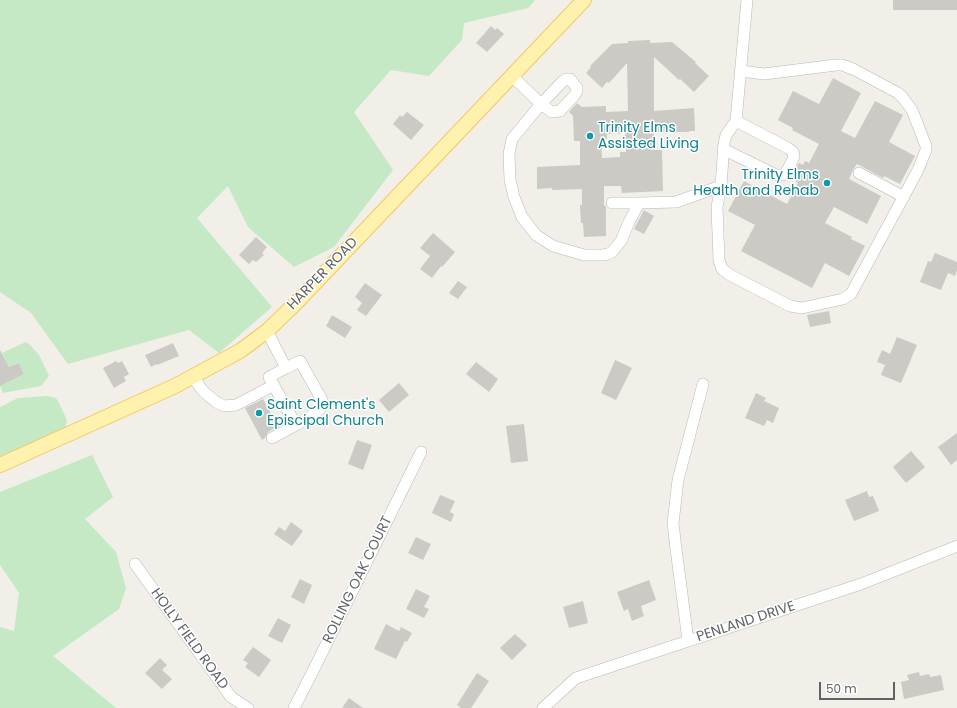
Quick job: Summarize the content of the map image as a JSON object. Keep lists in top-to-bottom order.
{
  "streets": {
    "main road": ["HARPER ROAD"],
    "street": ["ROLLING OAK COURT", "PENLAND DRIVE", "HOLLY FIELD ROAD"]
  },
  "places": ["Trinity Elms Assisted Living", "Trinity Elms Health and Rehab", "Saint Clement's Episcipal Church"],
  "scale_bar": "50 m"
}
